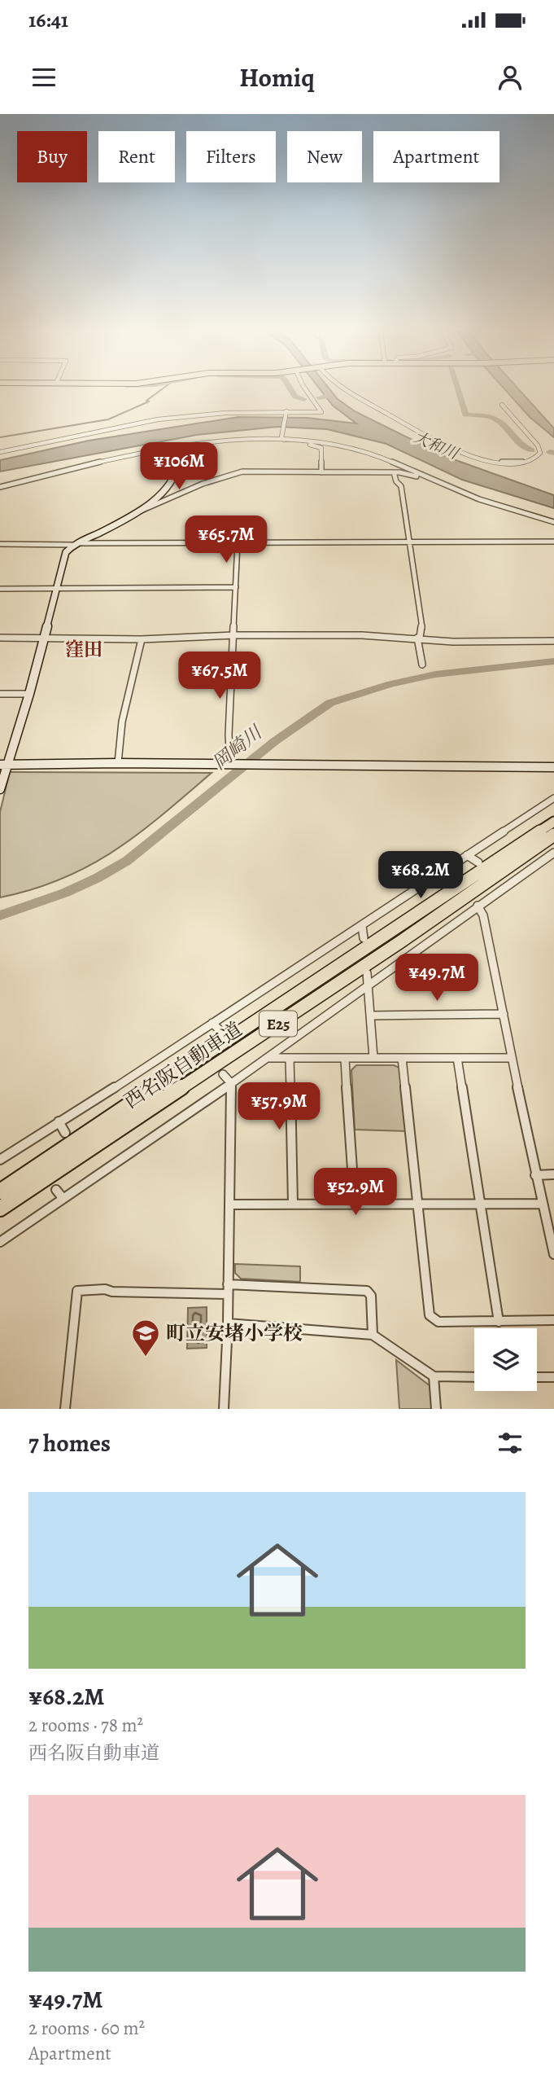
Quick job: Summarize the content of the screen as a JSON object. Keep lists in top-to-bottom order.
{
  "streets": {
    "highway": ["E25", "西名阪自動車道"]
  },
  "districts": ["窪田"],
  "water": ["大和川", "岡崎川"],
  "places": {
    "school or university": ["町立安堵小学校"]
  },
  "page": {
    "status": "16:41",
    "header": "Homiq",
    "chip": [
      "Buy",
      "Rent",
      "Filters",
      "New",
      "Apartment"
    ],
    "price": [
      "¥106M",
      "¥65.7M",
      "¥67.5M",
      "¥68.2M",
      "¥49.7M",
      "¥57.9M",
      "¥52.9M"
    ],
    "heading": "7 homes",
    "list": [
      {
        "name": "¥68.2M",
        "note": "2 rooms · 78 m² · 西名阪自動車道"
      },
      {
        "name": "¥49.7M",
        "note": "2 rooms · 60 m² · Apartment"
      }
    ]
  }
}
